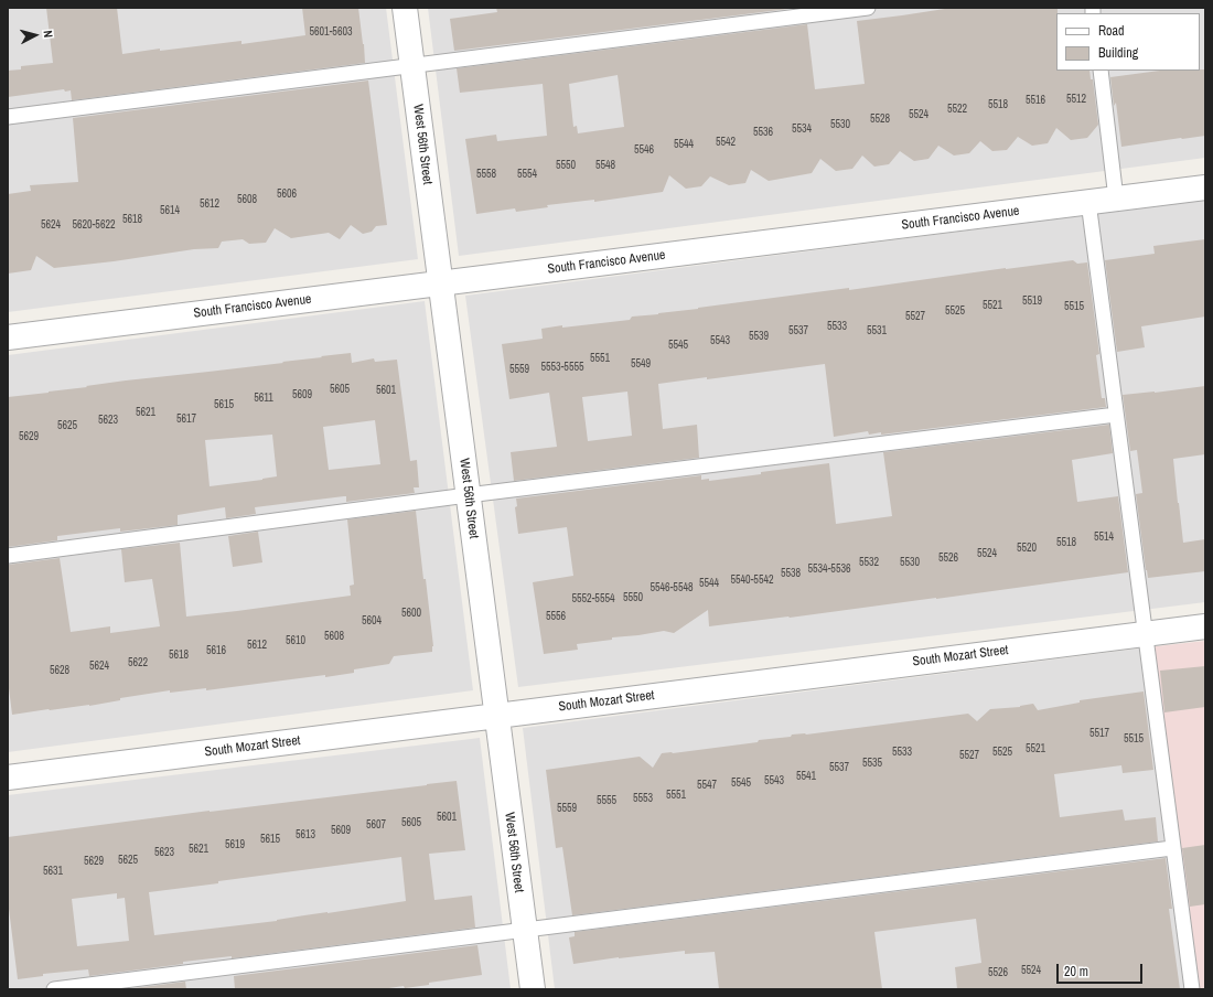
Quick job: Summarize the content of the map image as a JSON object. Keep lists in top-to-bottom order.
{
  "streets": {
    "street": ["West 56th Street", "South Francisco Avenue", "South Mozart Street"]
  },
  "crossings": [
    ["West 56th Street", "South Francisco Avenue"],
    ["West 56th Street", "South Mozart Street"]
  ],
  "house_numbers": [
    "5601-5603",
    "5512",
    "5516",
    "5518",
    "5522",
    "5524",
    "5528",
    "5530",
    "5534",
    "5536",
    "5542",
    "5544",
    "5546",
    "5550",
    "5548",
    "5558",
    "5554",
    "5606",
    "5608",
    "5612",
    "5614",
    "5618",
    "5624",
    "5620-5622",
    "5519",
    "5521",
    "5515",
    "5525",
    "5527",
    "5533",
    "5537",
    "5531",
    "5539",
    "5543",
    "5545",
    "5551",
    "5549",
    "5553-5555",
    "5559",
    "5605",
    "5601",
    "5609",
    "5611",
    "5615",
    "5621",
    "5617",
    "5623",
    "5625",
    "5629",
    "5514",
    "5518",
    "5520",
    "5524",
    "5526",
    "5532",
    "5530",
    "5534-5536",
    "5538",
    "5540-5542",
    "5544",
    "5546-5548",
    "5550",
    "5552-5554",
    "5600",
    "5556",
    "5604",
    "5608",
    "5610",
    "5612",
    "5616",
    "5618",
    "5622",
    "5624",
    "5628",
    "5517",
    "5515",
    "5521",
    "5533",
    "5525",
    "5527",
    "5535",
    "5537",
    "5541",
    "5543",
    "5545",
    "5547",
    "5551",
    "5553",
    "5555",
    "5559",
    "5601",
    "5605",
    "5607",
    "5609",
    "5613",
    "5615",
    "5619",
    "5621",
    "5623",
    "5625",
    "5629",
    "5631",
    "5524",
    "5526"
  ],
  "legend": ["Road", "Building"],
  "scale_bar": "20 m",
  "north": "right"
}
